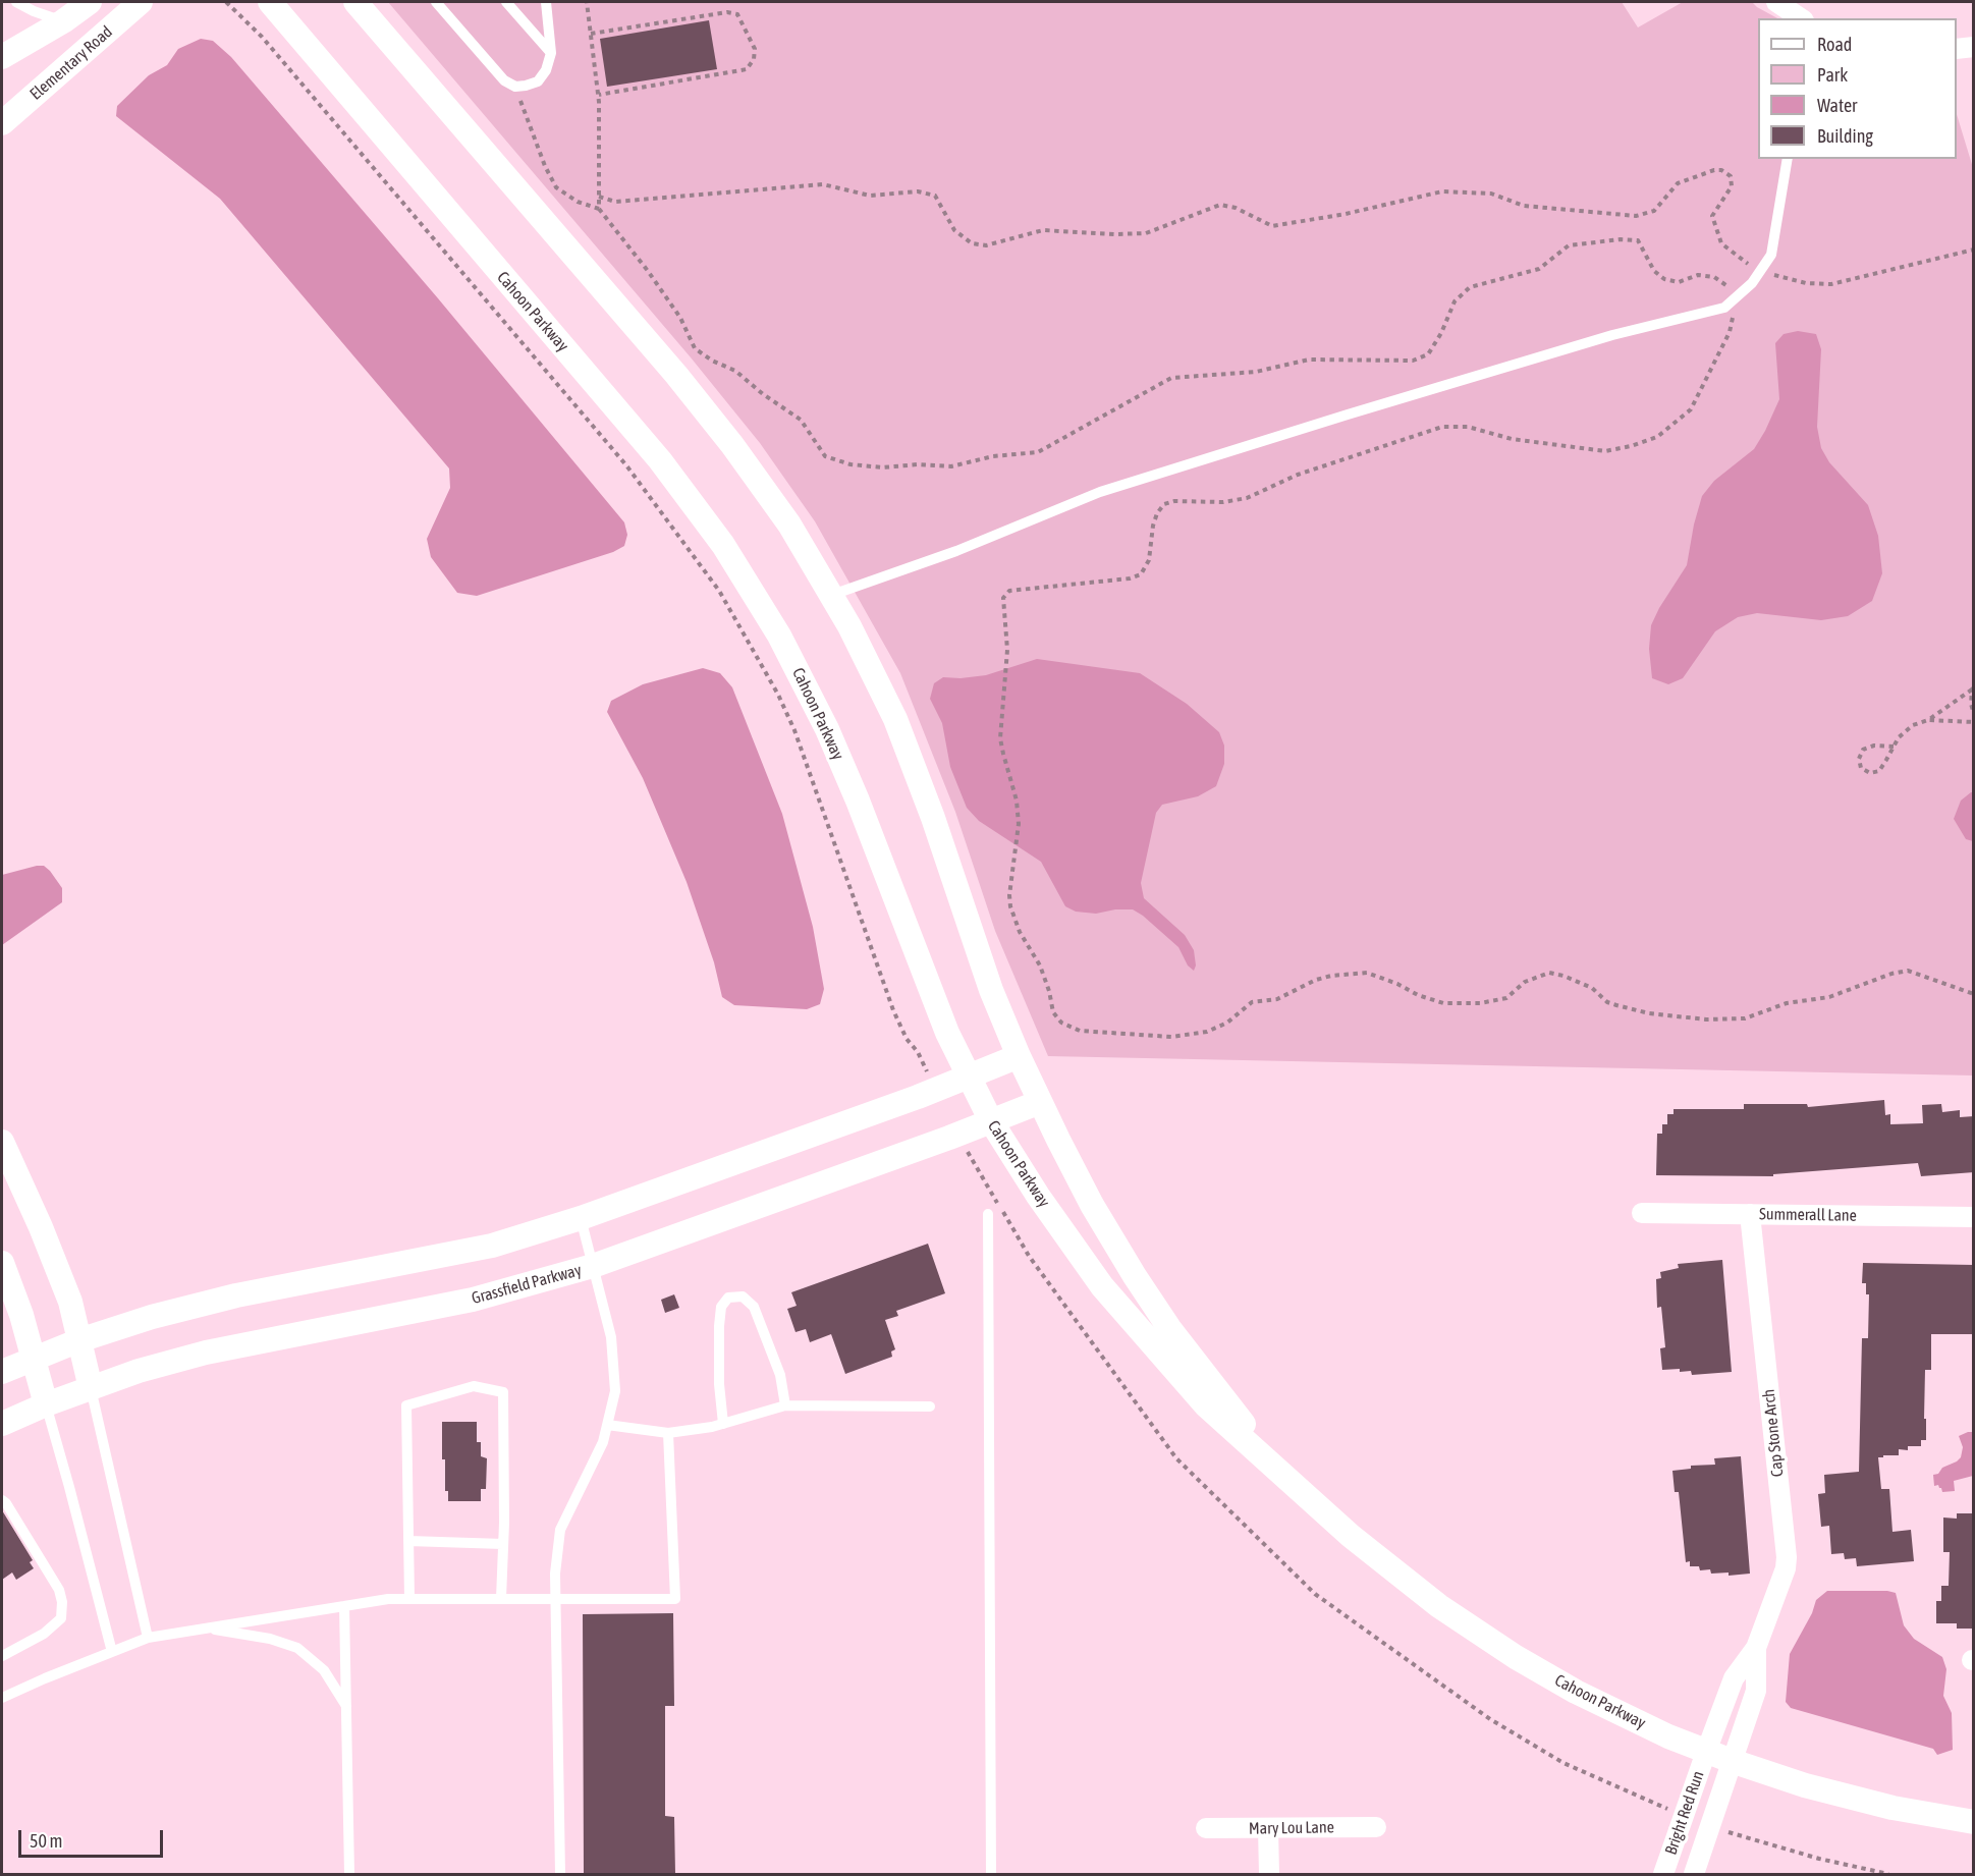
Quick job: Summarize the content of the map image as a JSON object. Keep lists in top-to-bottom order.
{
  "streets": {
    "street": [
      "Elementary Road",
      "Cahoon Parkway",
      "Summerall Lane",
      "Grassfield Parkway",
      "Cap Stone Arch",
      "Bright Red Run",
      "Mary Lou Lane"
    ]
  },
  "crossings": [
    ["Cahoon Parkway", "Grassfield Parkway"],
    ["Cahoon Parkway", "Cap Stone Arch"],
    ["Cahoon Parkway", "Bright Red Run"],
    ["Summerall Lane", "Cap Stone Arch"],
    ["Cap Stone Arch", "Bright Red Run"]
  ],
  "legend": [
    "Road",
    "Park",
    "Water",
    "Building"
  ],
  "scale_bar": "50 m"
}
